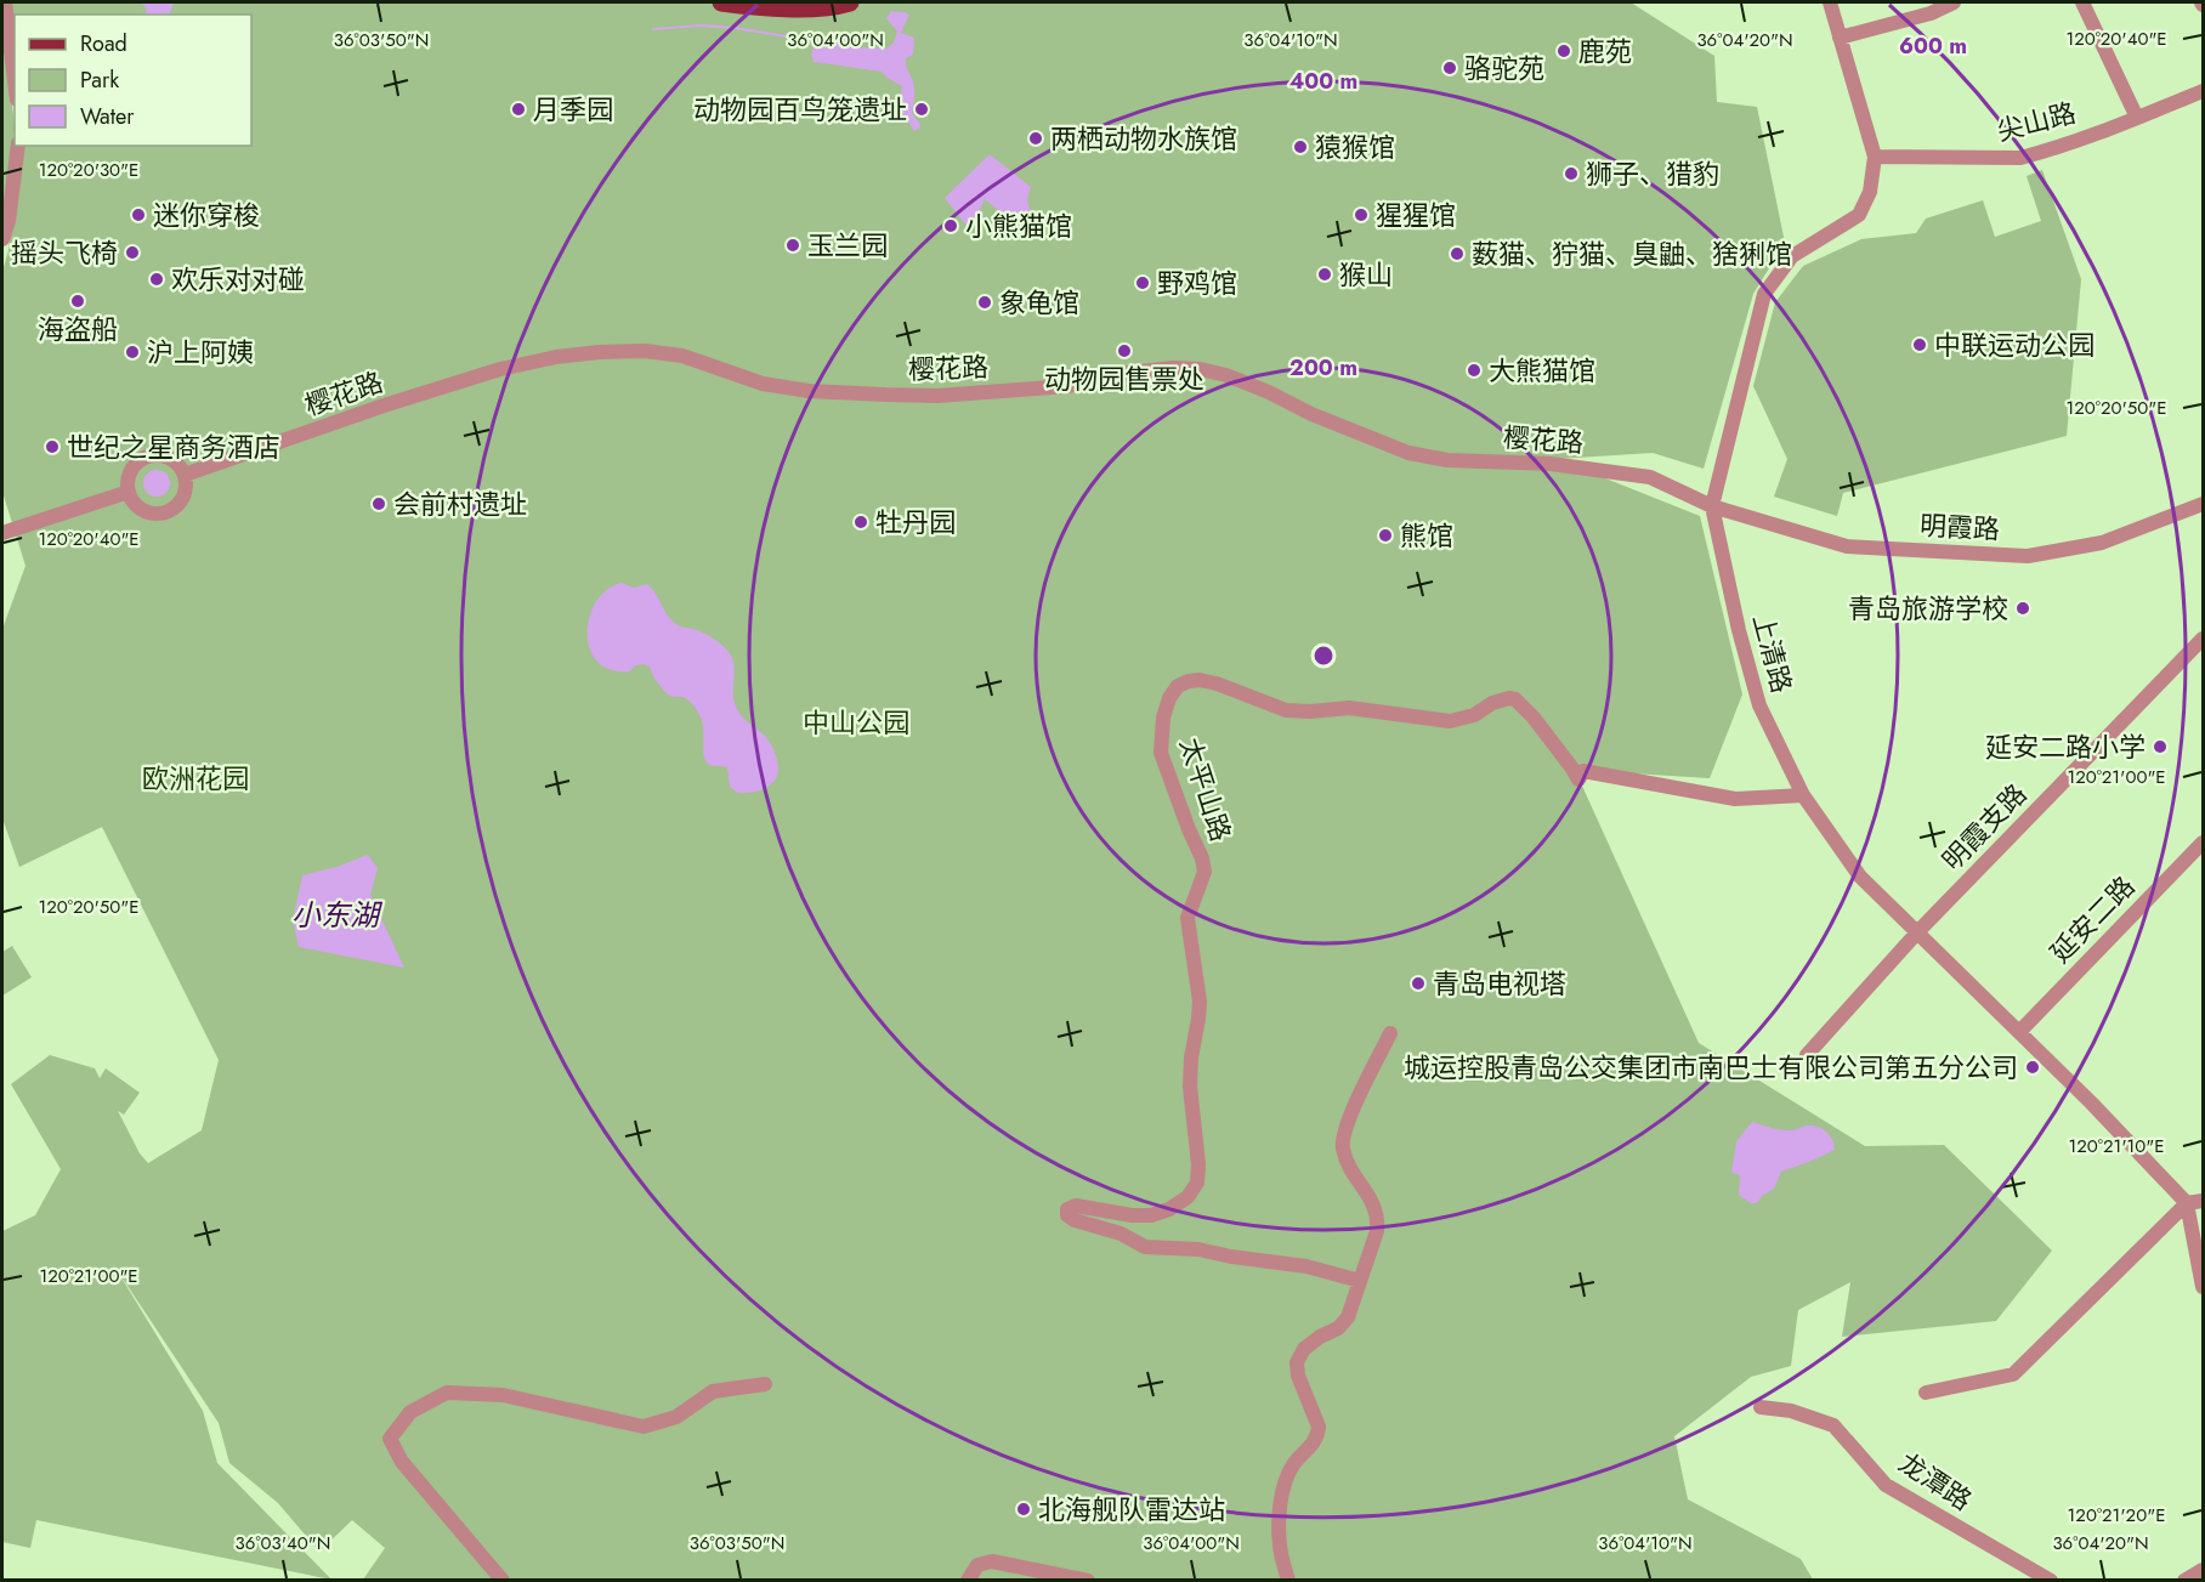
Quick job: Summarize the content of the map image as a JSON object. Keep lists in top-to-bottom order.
{
  "streets": {
    "street": [
      "尖山路",
      "樱花路",
      "明霞路",
      "上清路",
      "太平山路",
      "明霞支路",
      "延安二路",
      "龙潭路"
    ]
  },
  "crossings": [
    ["尖山路", "上清路"],
    ["樱花路", "明霞路"],
    ["樱花路", "上清路"],
    ["明霞路", "上清路"],
    ["上清路", "太平山路"],
    ["上清路", "明霞支路"],
    ["上清路", "延安二路"]
  ],
  "water": ["小东湖"],
  "parks": ["中山公园", "欧洲花园"],
  "places": [
    "鹿苑",
    "骆驼苑",
    "月季园",
    "动物园百鸟笼遗址",
    "两栖动物水族馆",
    "猿猴馆",
    "狮子、猎豹",
    "迷你穿梭",
    "猩猩馆",
    "小熊猫馆",
    "玉兰园",
    "摇头飞椅",
    "薮猫、狞猫、臭鼬、猞猁馆",
    "猴山",
    "欢乐对对碰",
    "野鸡馆",
    "海盗船",
    "象龟馆",
    "中联运动公园",
    "动物园售票处",
    "沪上阿姨",
    "大熊猫馆",
    "世纪之星商务酒店",
    "会前村遗址",
    "牡丹园",
    "熊馆",
    "青岛旅游学校",
    "延安二路小学",
    "青岛电视塔",
    "城运控股青岛公交集团市南巴士有限公司第五分公司",
    "北海舰队雷达站"
  ],
  "legend": ["Road", "Park", "Water"],
  "coordinates": [
    "120°20'40\"E",
    "36°03'50\"N",
    "36°04'00\"N",
    "36°04'10\"N",
    "36°04'20\"N",
    "120°20'30\"E",
    "120°20'50\"E",
    "120°21'00\"E",
    "120°21'10\"E",
    "120°21'20\"E",
    "36°03'40\"N"
  ],
  "rings": ["600 m", "400 m", "200 m"]
}
